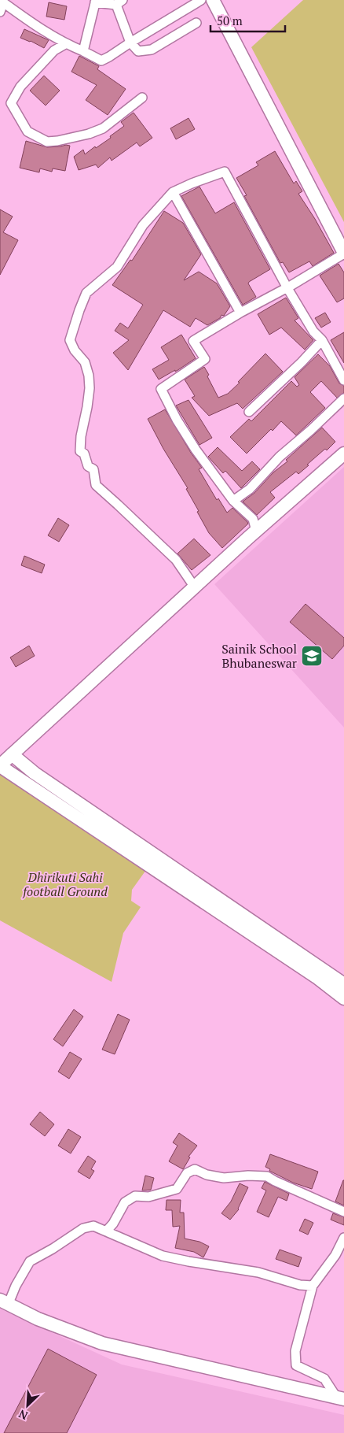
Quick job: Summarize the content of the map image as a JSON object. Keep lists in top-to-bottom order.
{
  "parks": ["Dhirikuti Sahi football Ground"],
  "places": {
    "school or university": ["Sainik School Bhubaneswar"]
  },
  "scale_bar": "50 m",
  "north": "bottom left"
}
